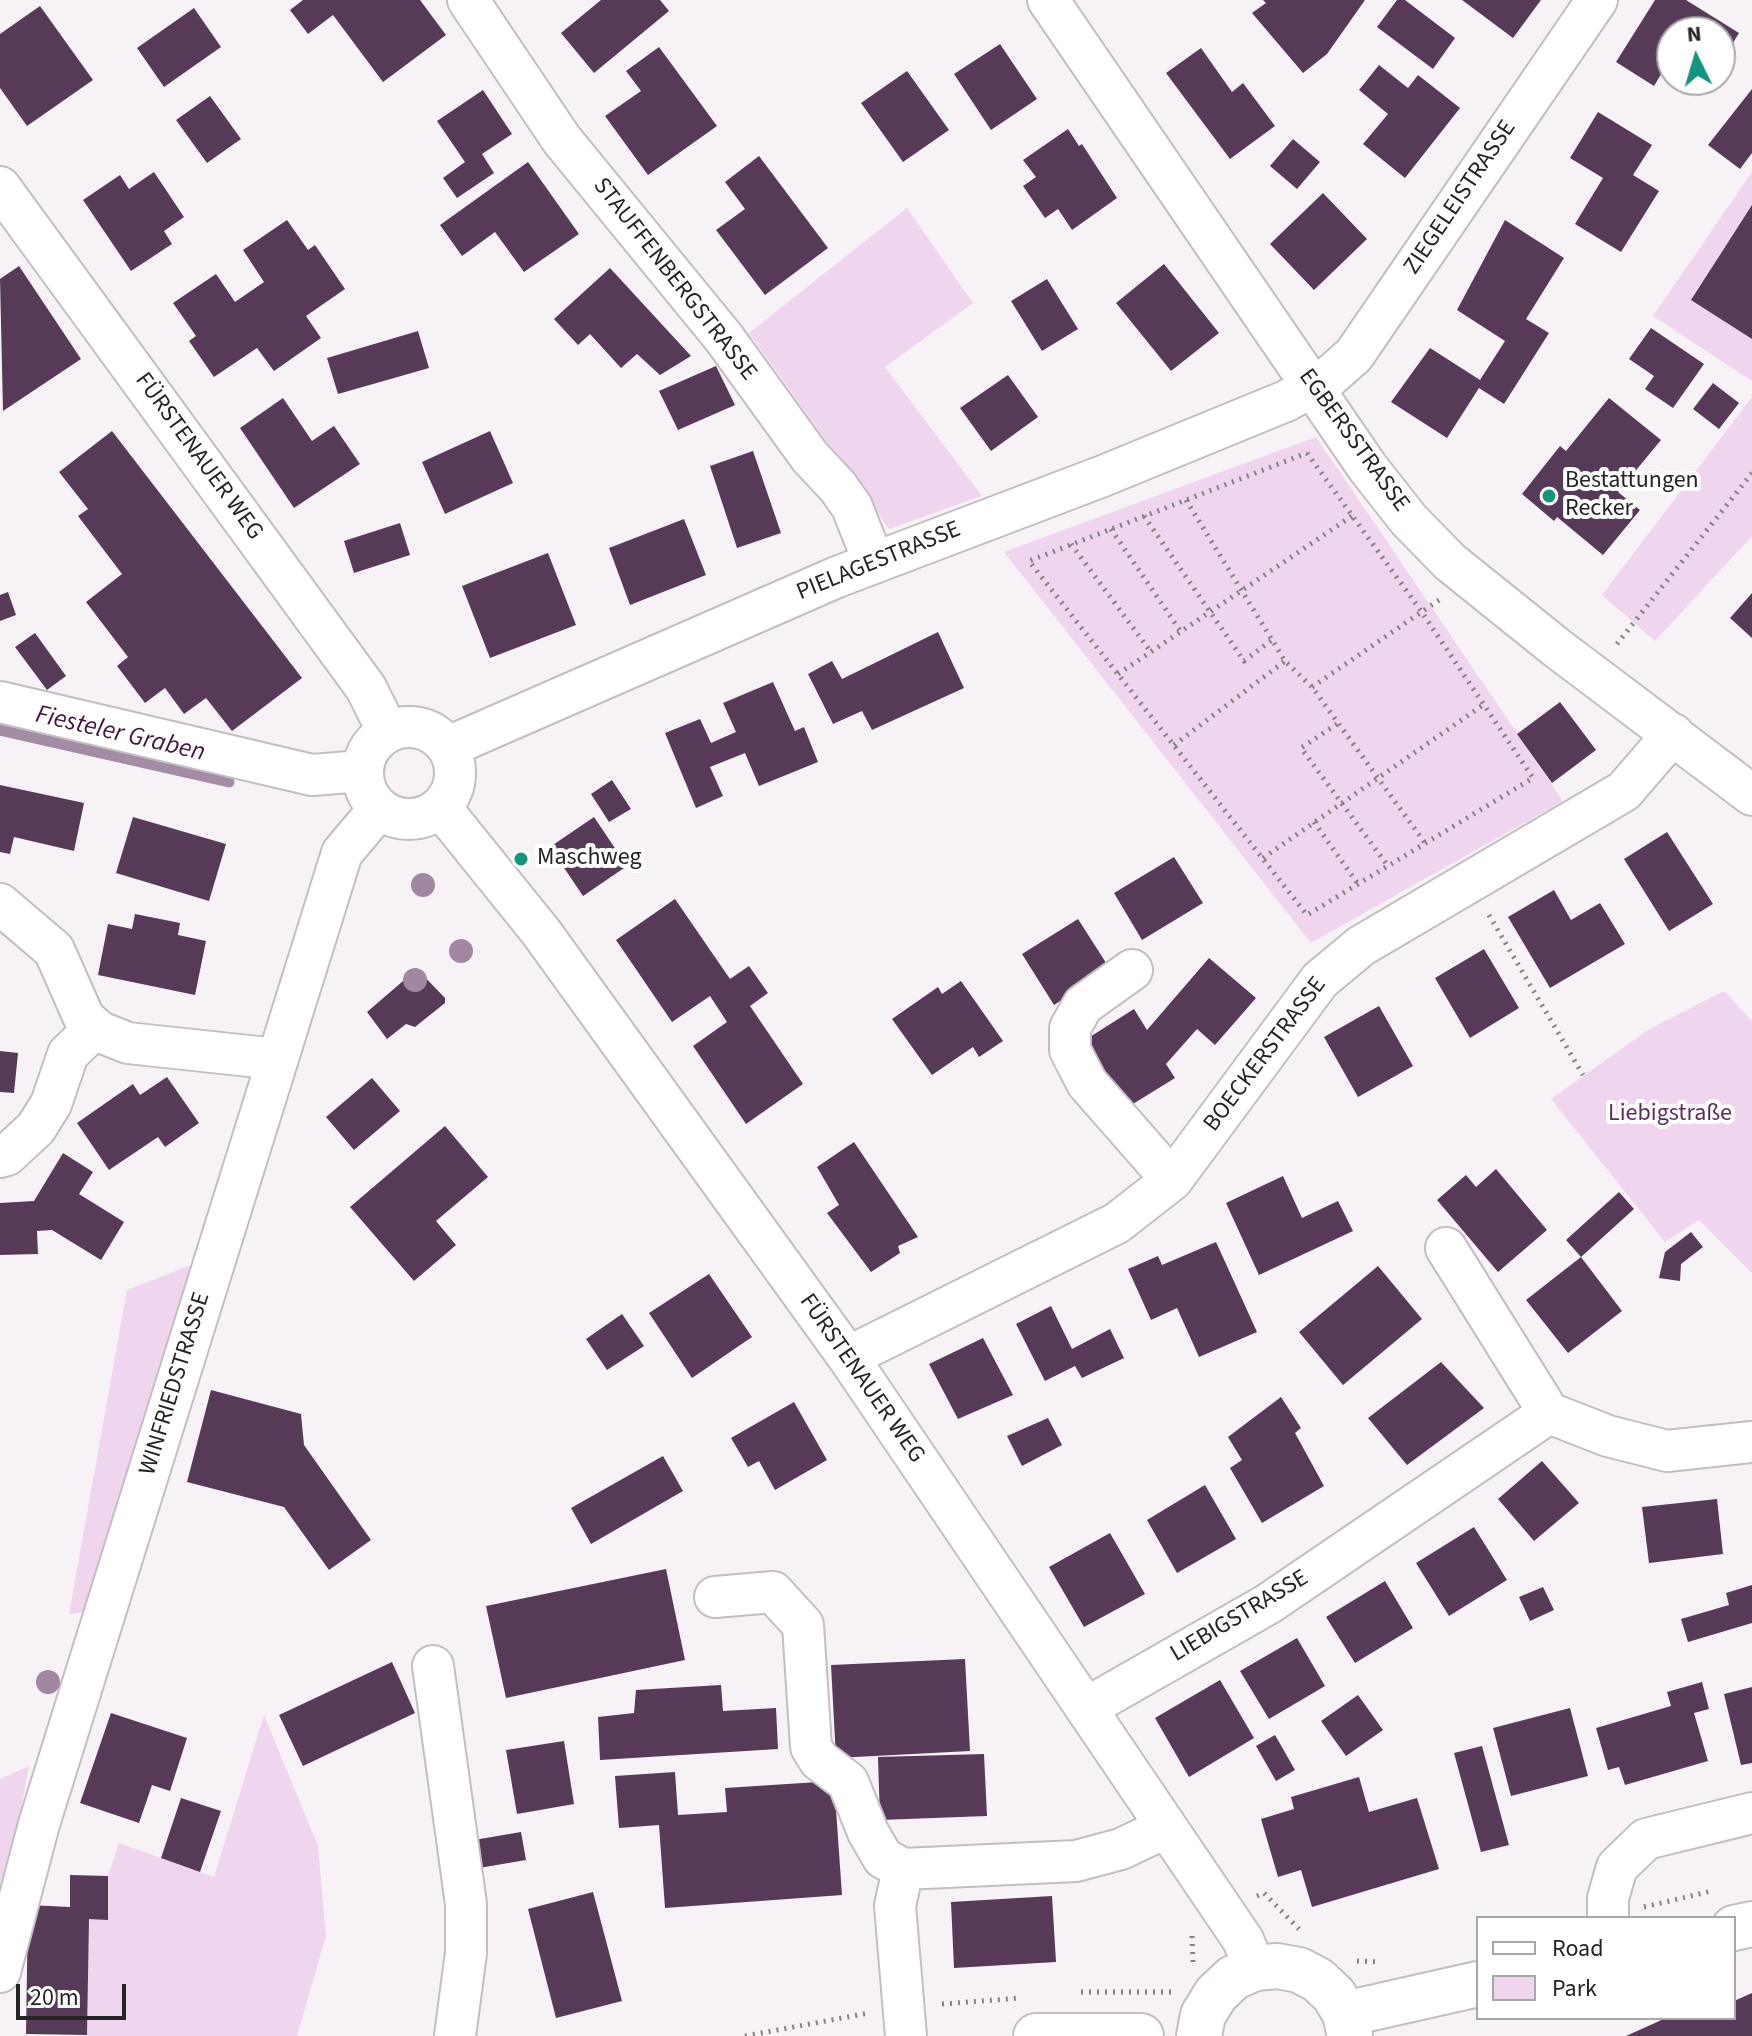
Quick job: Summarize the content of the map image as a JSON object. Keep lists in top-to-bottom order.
{
  "streets": {
    "street": [
      "ZIEGELEISTRASSE",
      "STAUFFENBERGSTRASSE",
      "EGBERSSTRASSE",
      "FÜRSTENAUER WEG",
      "PIELAGESTRASSE",
      "BOECKERSTRASSE",
      "WINFRIEDSTRASSE",
      "LIEBIGSTRASSE"
    ]
  },
  "crossings": [
    ["ZIEGELEISTRASSE", "EGBERSSTRASSE"],
    ["ZIEGELEISTRASSE", "PIELAGESTRASSE"],
    ["STAUFFENBERGSTRASSE", "PIELAGESTRASSE"],
    ["EGBERSSTRASSE", "PIELAGESTRASSE"],
    ["EGBERSSTRASSE", "BOECKERSTRASSE"],
    ["FÜRSTENAUER WEG", "PIELAGESTRASSE"],
    ["FÜRSTENAUER WEG", "BOECKERSTRASSE"],
    ["FÜRSTENAUER WEG", "WINFRIEDSTRASSE"],
    ["FÜRSTENAUER WEG", "LIEBIGSTRASSE"],
    ["PIELAGESTRASSE", "WINFRIEDSTRASSE"]
  ],
  "water": ["Fiesteler Graben"],
  "parks": ["Liebigstraße"],
  "places": ["Bestattungen Recker", "Maschweg"],
  "legend": ["Road", "Park"],
  "scale_bar": "20 m",
  "north": "top"
}
